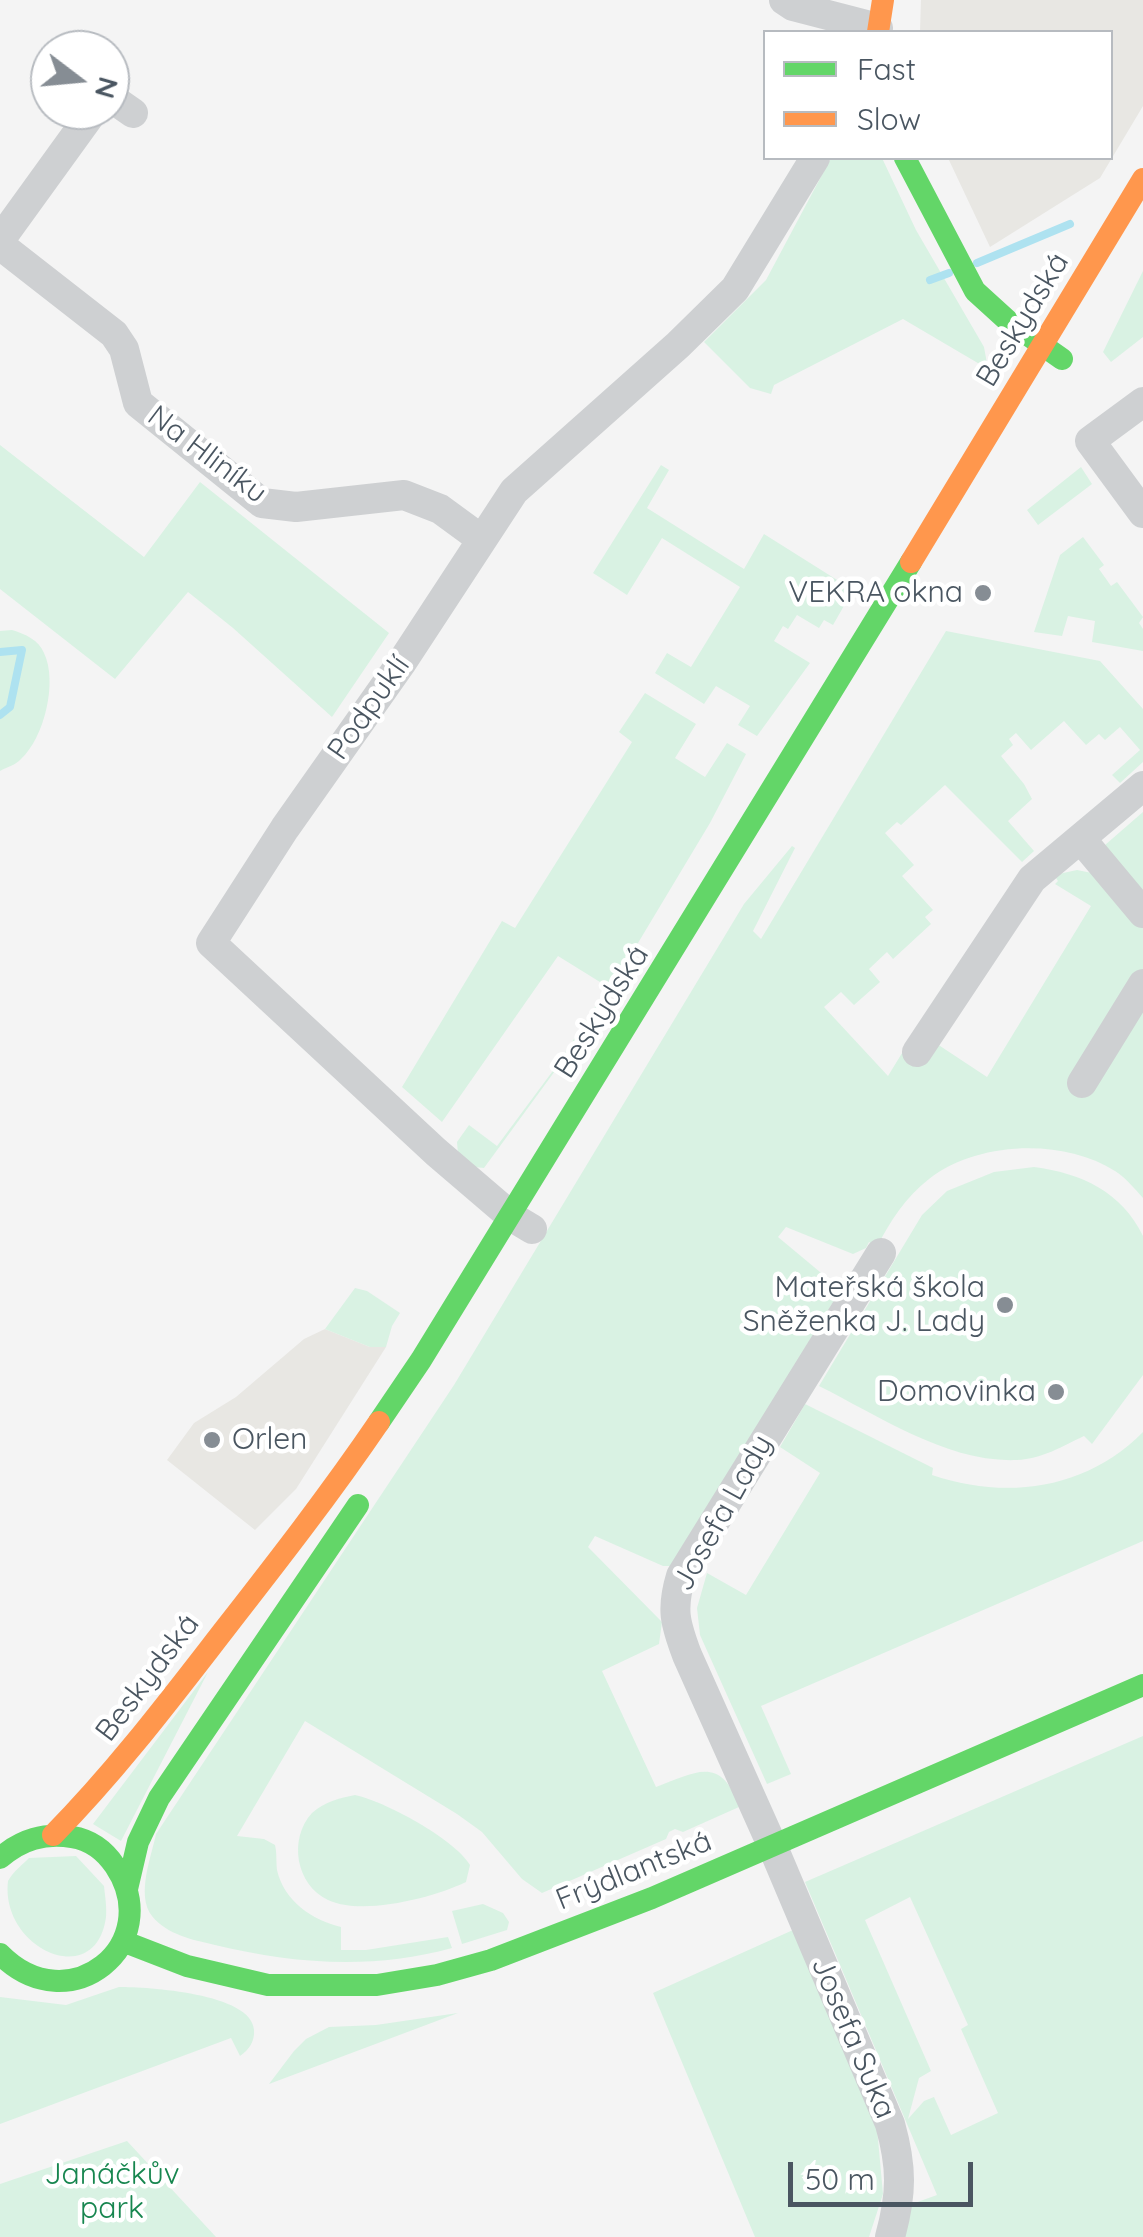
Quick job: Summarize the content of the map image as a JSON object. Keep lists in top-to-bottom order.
{
  "streets": {
    "main road": ["Beskydská", "Frýdlantská"],
    "street": [
      "Na Hliníku",
      "Podpuklí",
      "Josefa Lady",
      "Josefa Suka"
    ]
  },
  "crossings": [
    ["Beskydská", "Podpuklí"],
    ["Na Hliníku", "Podpuklí"],
    ["Josefa Lady", "Frýdlantská"],
    ["Josefa Lady", "Josefa Suka"],
    ["Frýdlantská", "Josefa Suka"]
  ],
  "parks": ["Janáčkův park"],
  "places": [
    "VEKRA okna",
    "Mateřská škola Sněženka J. Lady",
    "Domovinka",
    "Orlen"
  ],
  "legend": ["Fast", "Slow"],
  "scale_bar": "50 m",
  "north": "right"
}
